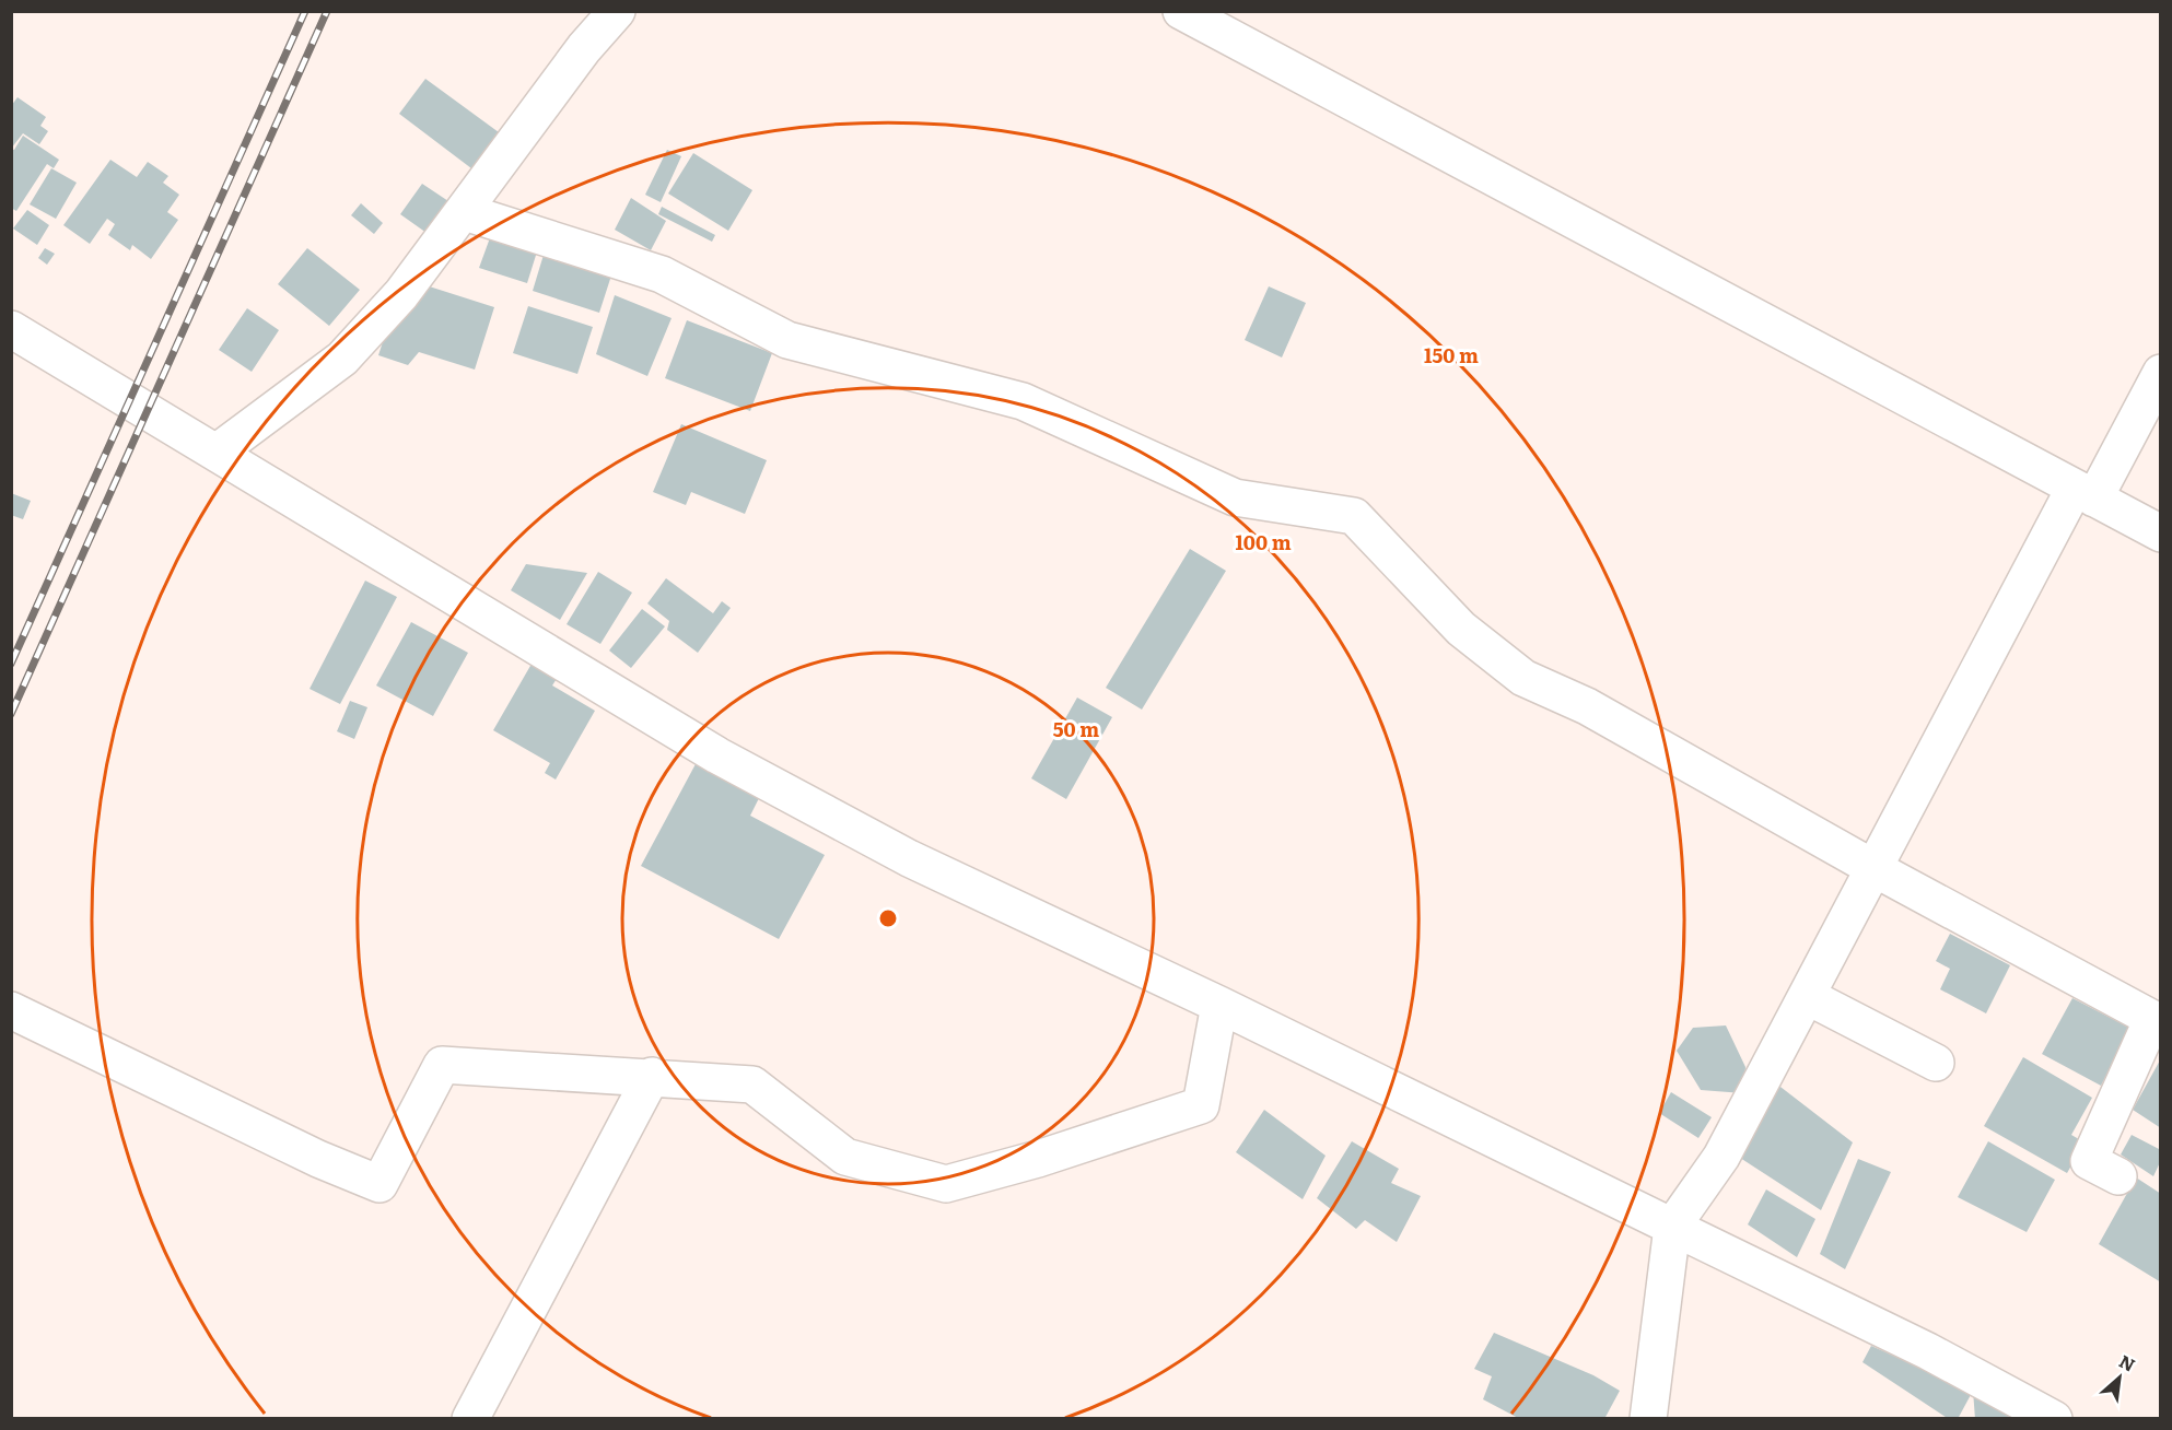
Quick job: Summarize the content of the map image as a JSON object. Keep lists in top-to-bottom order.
{
  "north": "top right",
  "rings": ["150 m", "100 m", "50 m"]
}
